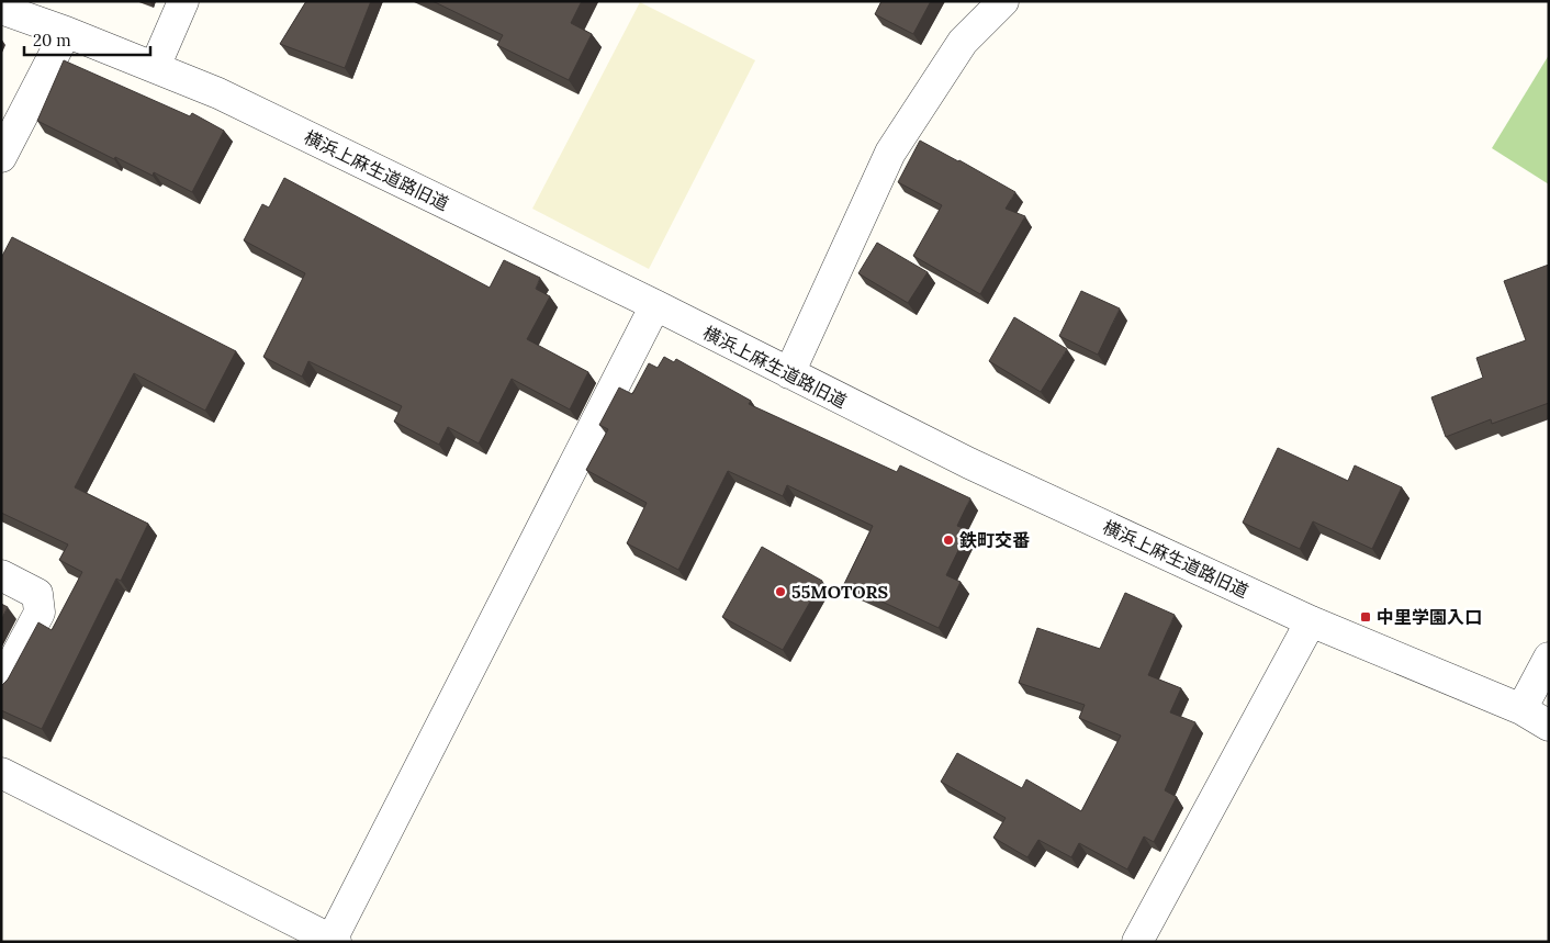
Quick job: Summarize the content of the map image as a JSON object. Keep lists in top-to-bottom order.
{
  "streets": {
    "street": ["横浜上麻生道路旧道"]
  },
  "places": {
    "other": ["鉄町交番", "55MOTORS"],
    "transit": ["中里学園入口"]
  },
  "scale_bar": "20 m"
}
